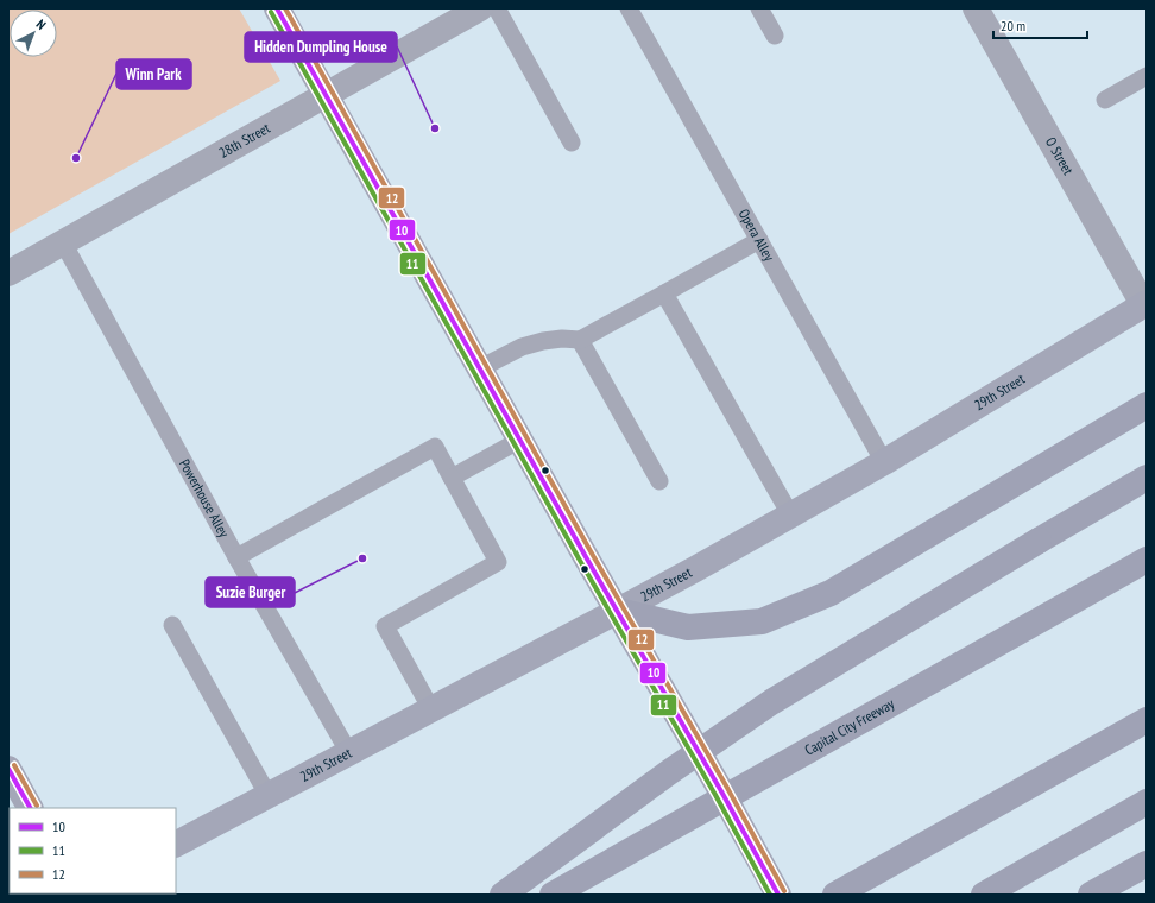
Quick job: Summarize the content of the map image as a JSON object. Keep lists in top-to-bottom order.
{
  "streets": {
    "highway": ["Capital City Freeway"],
    "main road": ["29th Street"],
    "street": ["28th Street", "O Street"],
    "lane": ["Opera Alley", "Powerhouse Alley"]
  },
  "crossings": [
    ["28th Street", "Powerhouse Alley"],
    ["O Street", "29th Street"],
    ["Opera Alley", "29th Street"],
    ["29th Street", "Powerhouse Alley"]
  ],
  "places": ["Hidden Dumpling House", "Winn Park", "Suzie Burger"],
  "lines": ["transit line 10", "transit line 12", "transit line 11"],
  "legend": ["10", "11", "12"],
  "scale_bar": "20 m",
  "north": "top right"
}
